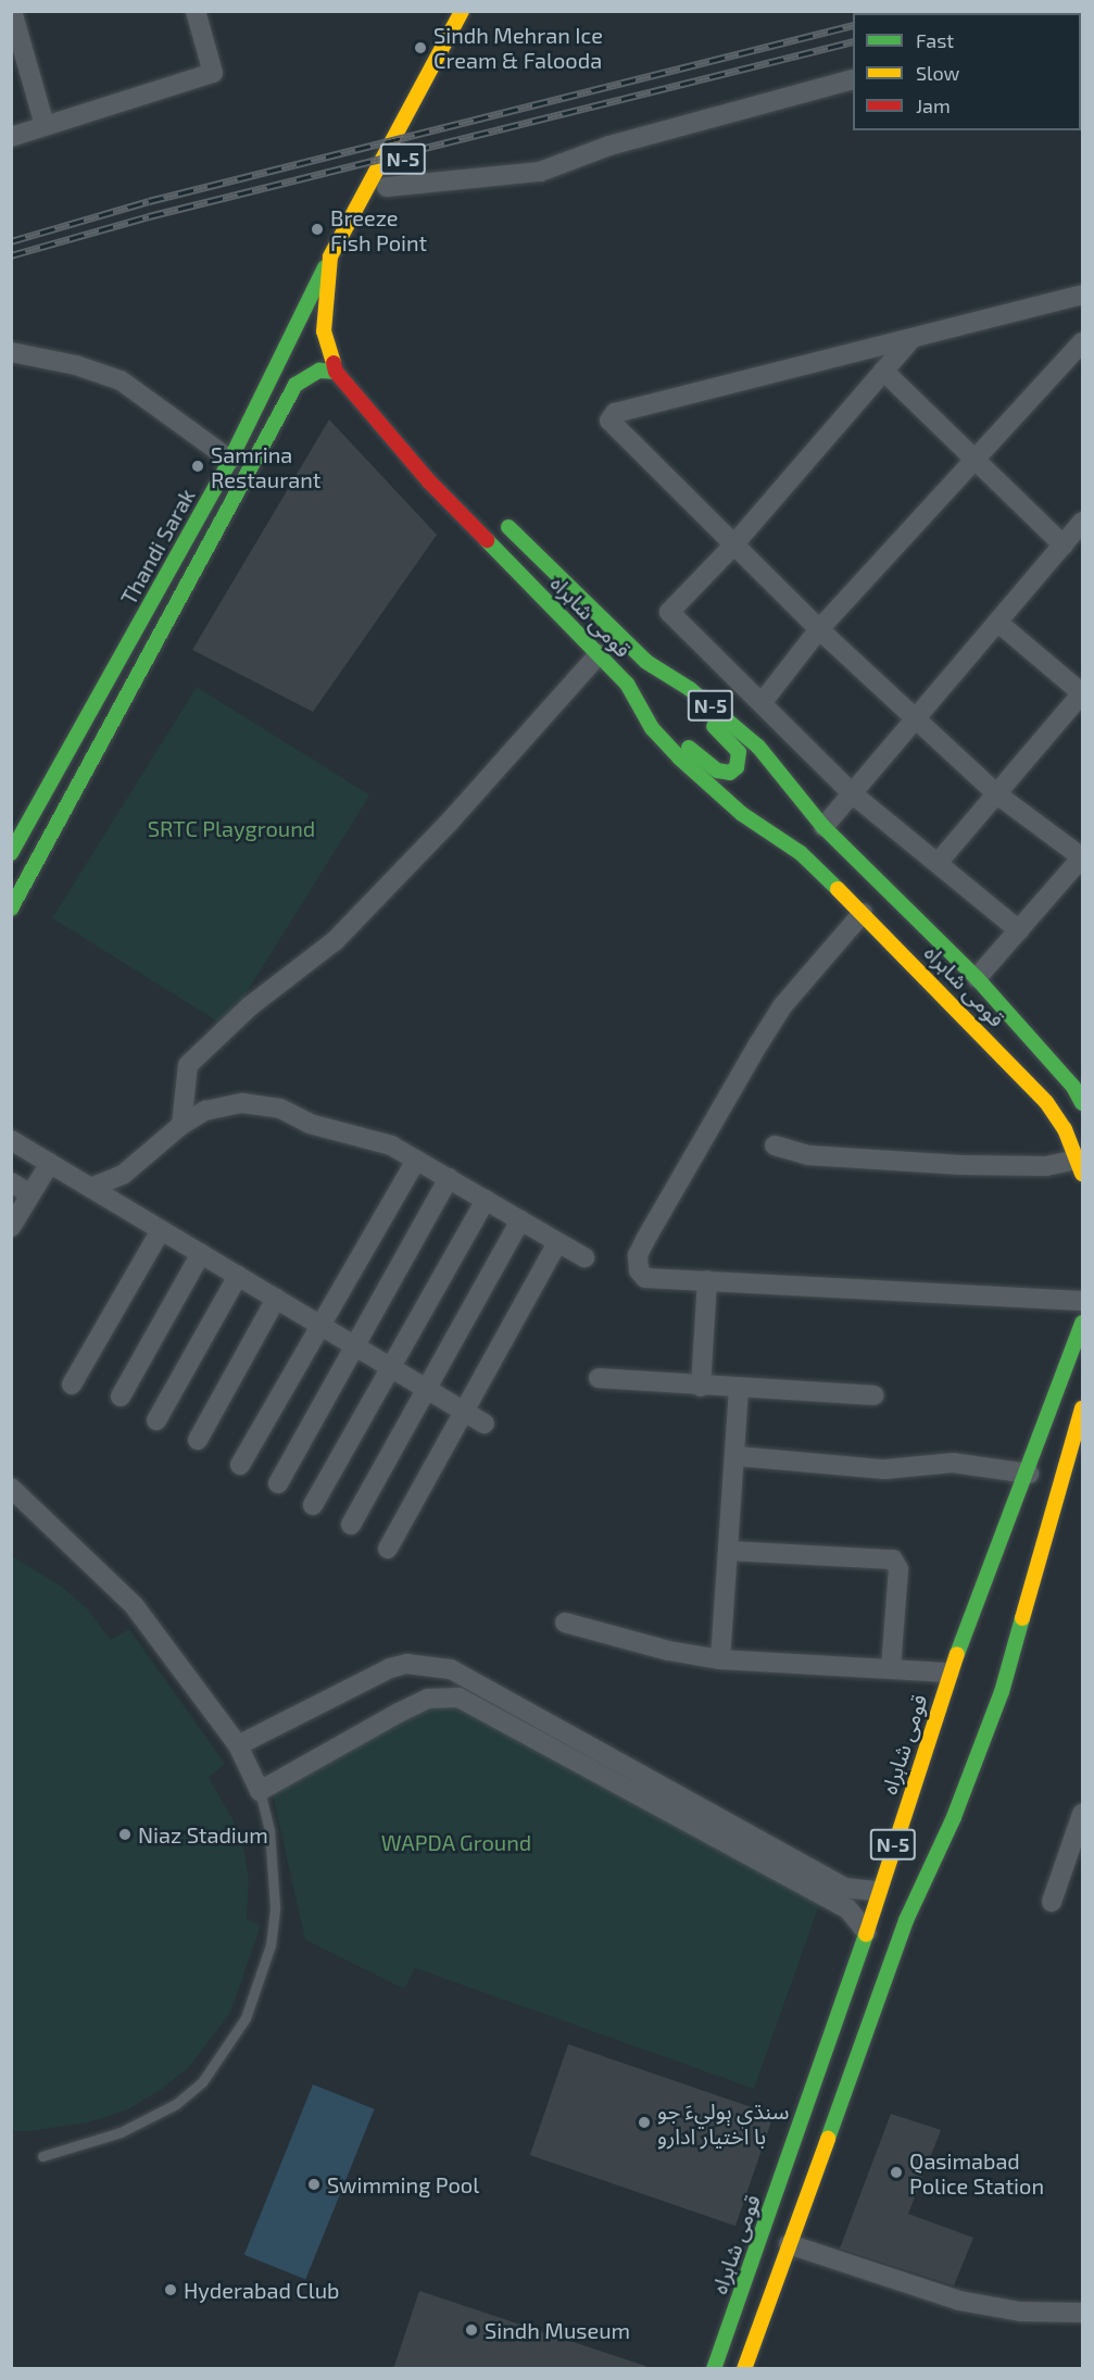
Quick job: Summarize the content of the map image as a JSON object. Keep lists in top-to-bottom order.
{
  "streets": {
    "main road": ["N-5", "Thandi Sarak", "قومی شاہراہ"]
  },
  "crossings": [
    ["Thandi Sarak", "قومی شاہراہ"]
  ],
  "parks": ["SRTC Playground", "WAPDA Ground"],
  "places": [
    "Sindh Mehran Ice Cream & Falooda",
    "Breeze Fish Point",
    "Samrina Restaurant",
    "Niaz Stadium",
    "سنڌي ٻوليءَ جو با اختيار ادارو",
    "Qasimabad Police Station",
    "Swimming Pool",
    "Hyderabad Club",
    "Sindh Museum"
  ],
  "legend": ["Fast", "Slow", "Jam"]
}
